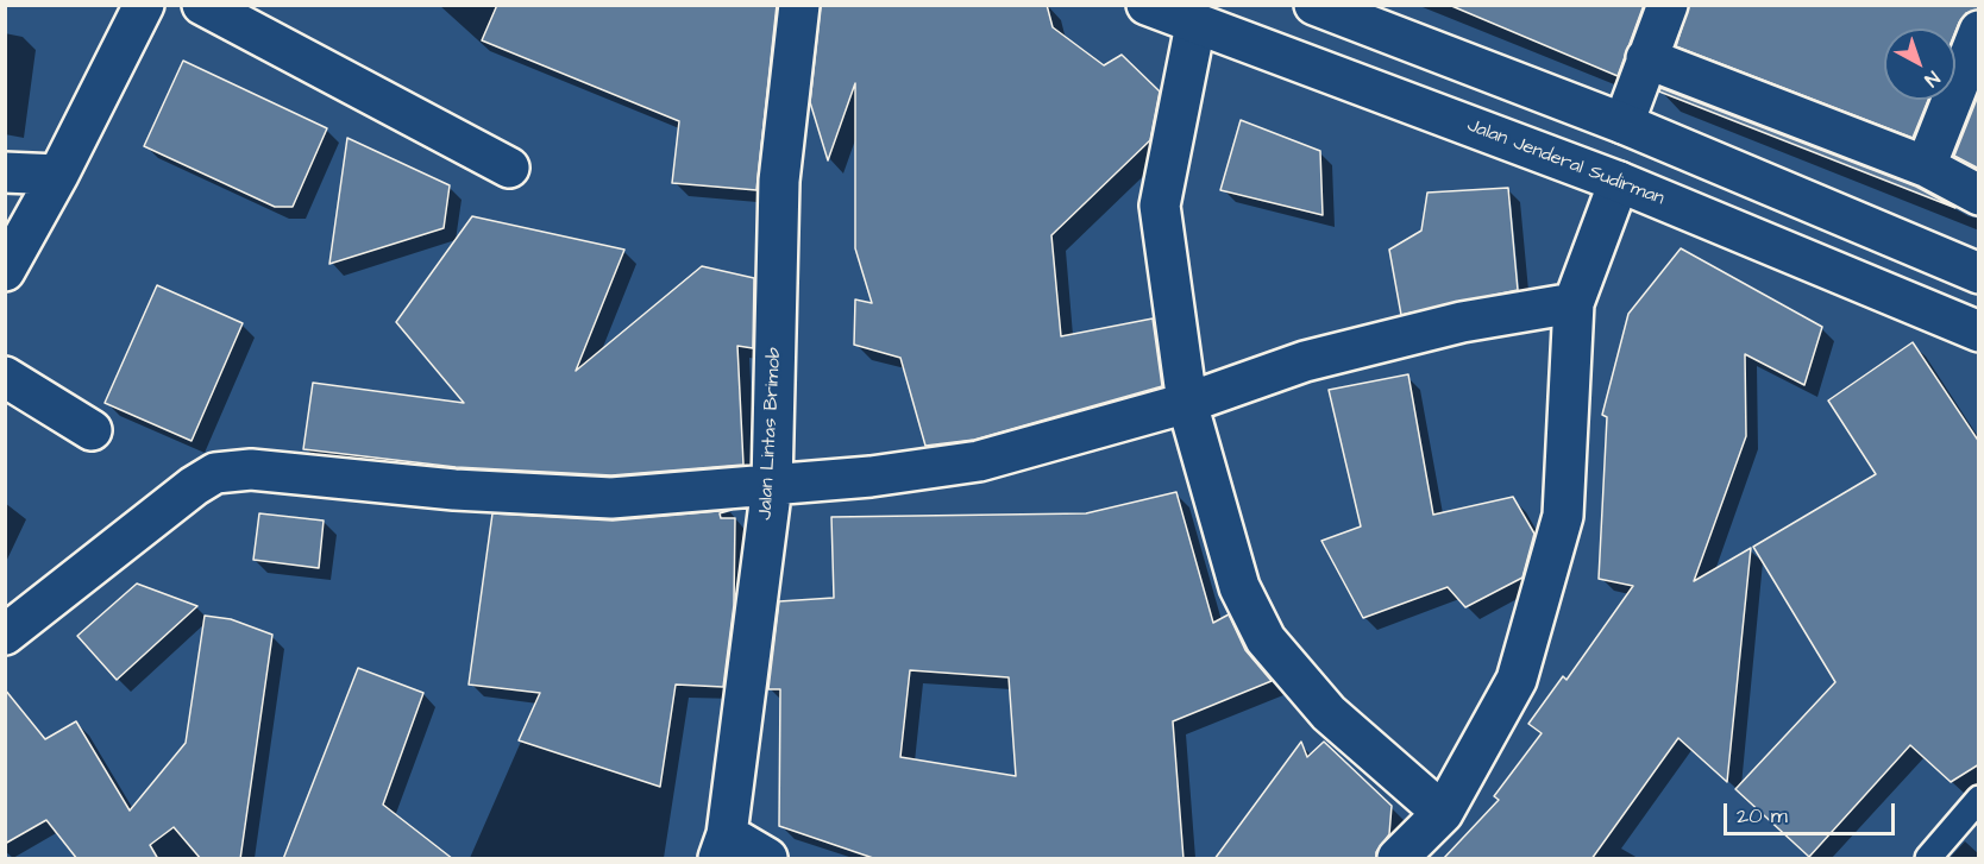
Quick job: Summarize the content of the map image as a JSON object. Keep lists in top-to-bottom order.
{
  "streets": {
    "street": ["Jalan Jenderal Sudirman", "Jalan Lintas Brimob"]
  },
  "scale_bar": "20 m",
  "north": "bottom right"
}
